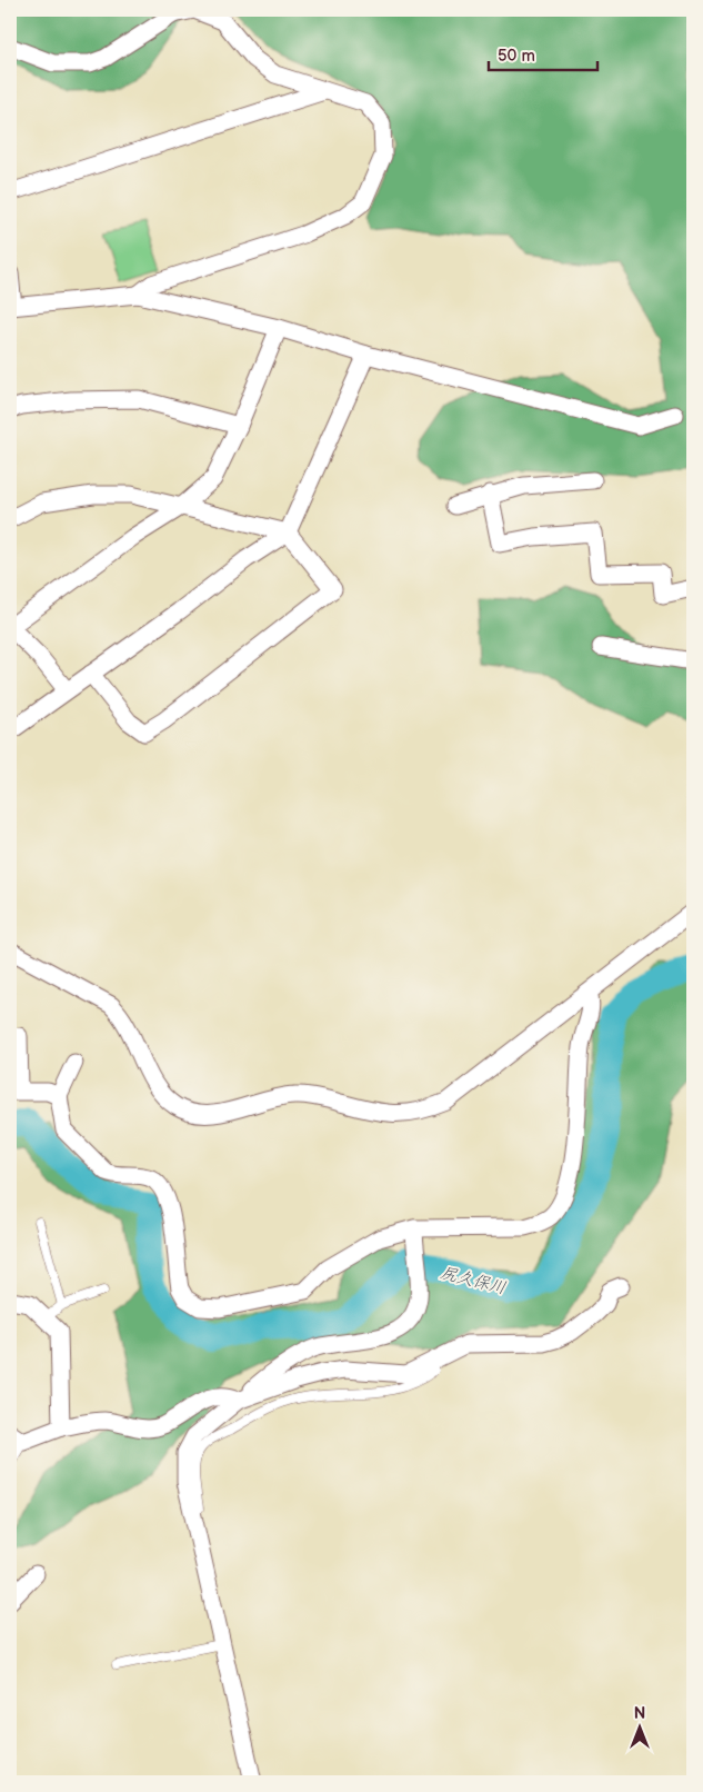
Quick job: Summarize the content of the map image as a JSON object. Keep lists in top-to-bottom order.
{
  "water": ["尻久保川"],
  "scale_bar": "50 m",
  "north": "top"
}
